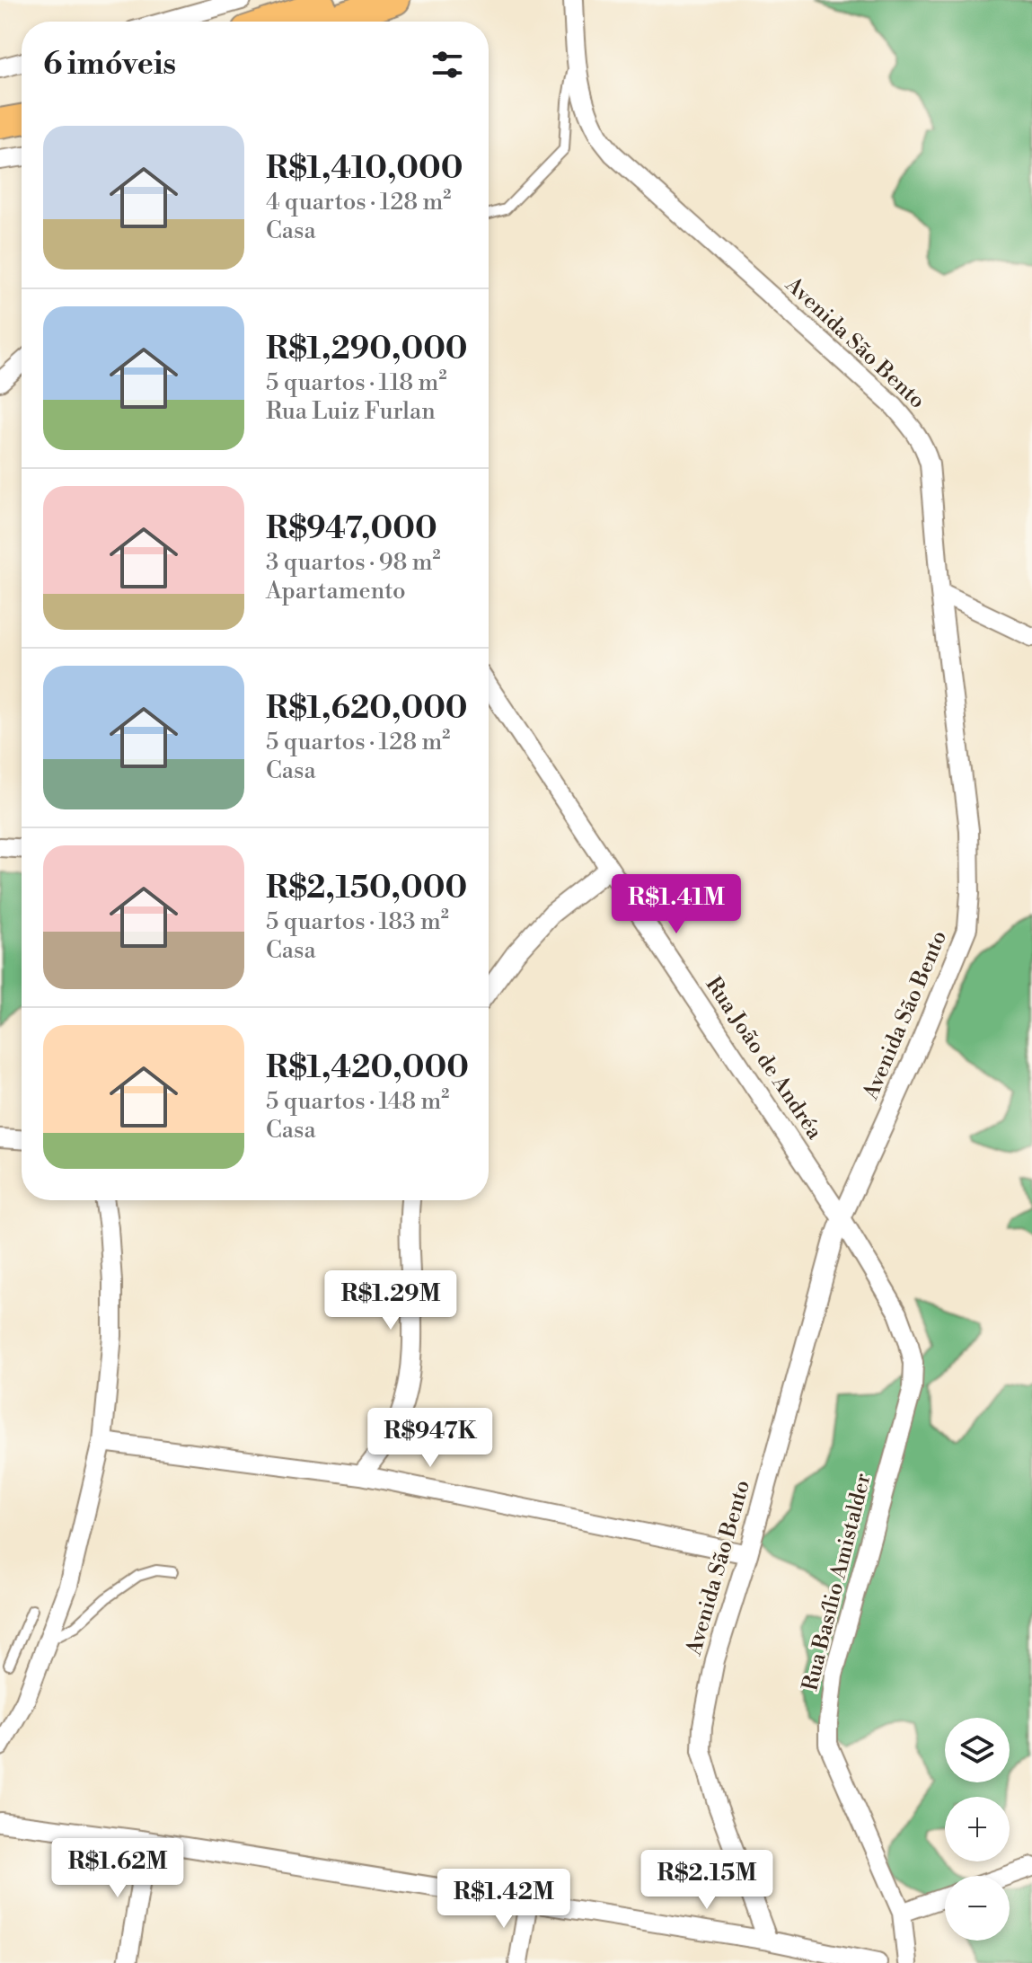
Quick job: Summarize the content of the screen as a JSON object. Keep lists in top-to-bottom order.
{
  "streets": {
    "street": ["Avenida São Bento", "Rua João de Andréa", "Rua Basílio Amistalder"]
  },
  "crossings": [
    ["Avenida São Bento", "Rua João de Andréa"],
    ["Avenida São Bento", "Rua Basílio Amistalder"],
    ["Rua João de Andréa", "Rua Basílio Amistalder"]
  ],
  "page": {
    "heading": "6 imóveis",
    "list": [
      {
        "name": "R$1,410,000",
        "note": "4 quartos · 128 m² · Casa"
      },
      {
        "name": "R$1,290,000",
        "note": "5 quartos · 118 m² · Rua Luiz Furlan"
      },
      {
        "name": "R$947,000",
        "note": "3 quartos · 98 m² · Apartamento"
      },
      {
        "name": "R$1,620,000",
        "note": "5 quartos · 128 m² · Casa"
      },
      {
        "name": "R$2,150,000",
        "note": "5 quartos · 183 m² · Casa"
      },
      {
        "name": "R$1,420,000",
        "note": "5 quartos · 148 m² · Casa"
      }
    ],
    "price": [
      "R$1.41M",
      "R$1.29M",
      "R$947K",
      "R$1.62M",
      "R$2.15M",
      "R$1.42M"
    ],
    "map_buttons": ["+", "−"]
  }
}
